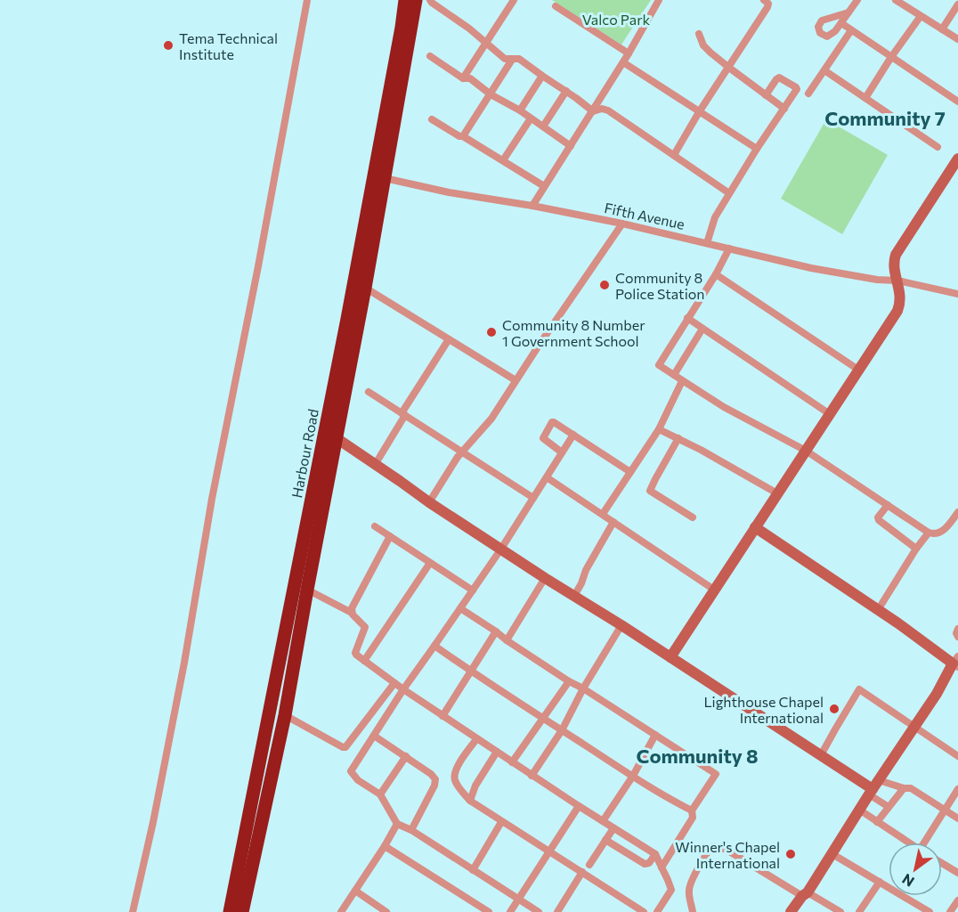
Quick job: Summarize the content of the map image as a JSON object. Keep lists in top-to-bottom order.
{
  "streets": {
    "highway": ["Harbour Road"],
    "street": ["Fifth Avenue"]
  },
  "crossings": [
    ["Fifth Avenue", "Harbour Road"]
  ],
  "districts": ["Community 7", "Community 8"],
  "parks": ["Valco Park"],
  "places": [
    "Tema Technical Institute",
    "Community 8 Police Station",
    "Community 8 Number 1 Government School",
    "Lighthouse Chapel International",
    "Winner's Chapel International"
  ],
  "north": "bottom left"
}
